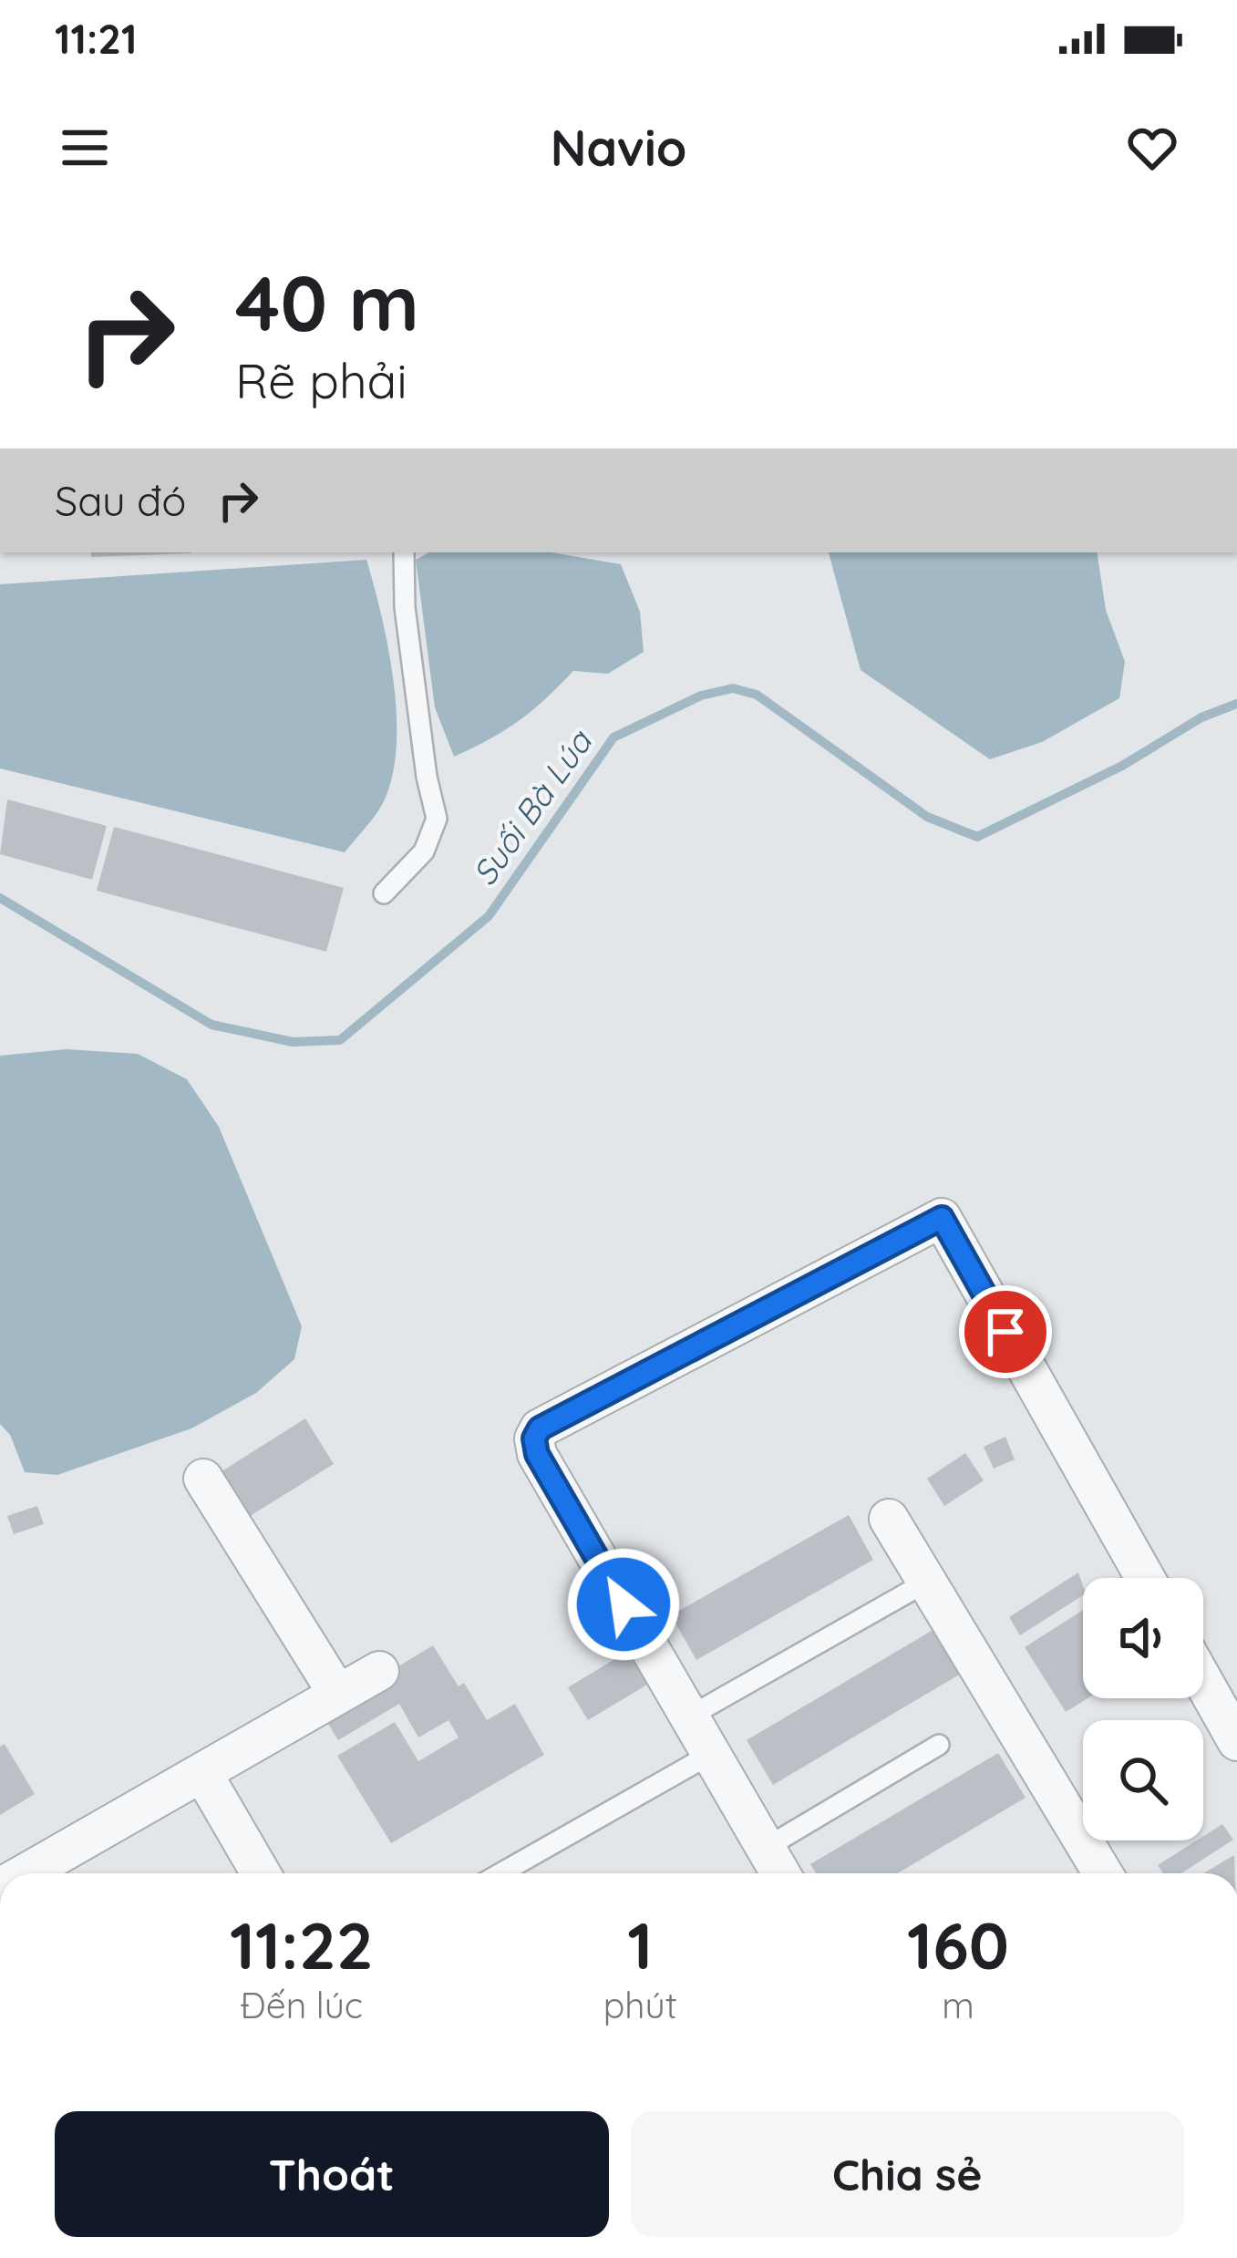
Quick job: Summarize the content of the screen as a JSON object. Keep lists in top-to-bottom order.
{
  "water": ["Suối Bà Lúa"],
  "page": {
    "status": "11:21",
    "header": "Navio",
    "turn": ["40 m", "Rẽ phải"],
    "then": "Sau đó",
    "eta": [
      "11:22",
      "Đến lúc",
      "1",
      "phút",
      "160",
      "m"
    ],
    "buttons": ["Thoát", "Chia sẻ"]
  }
}
